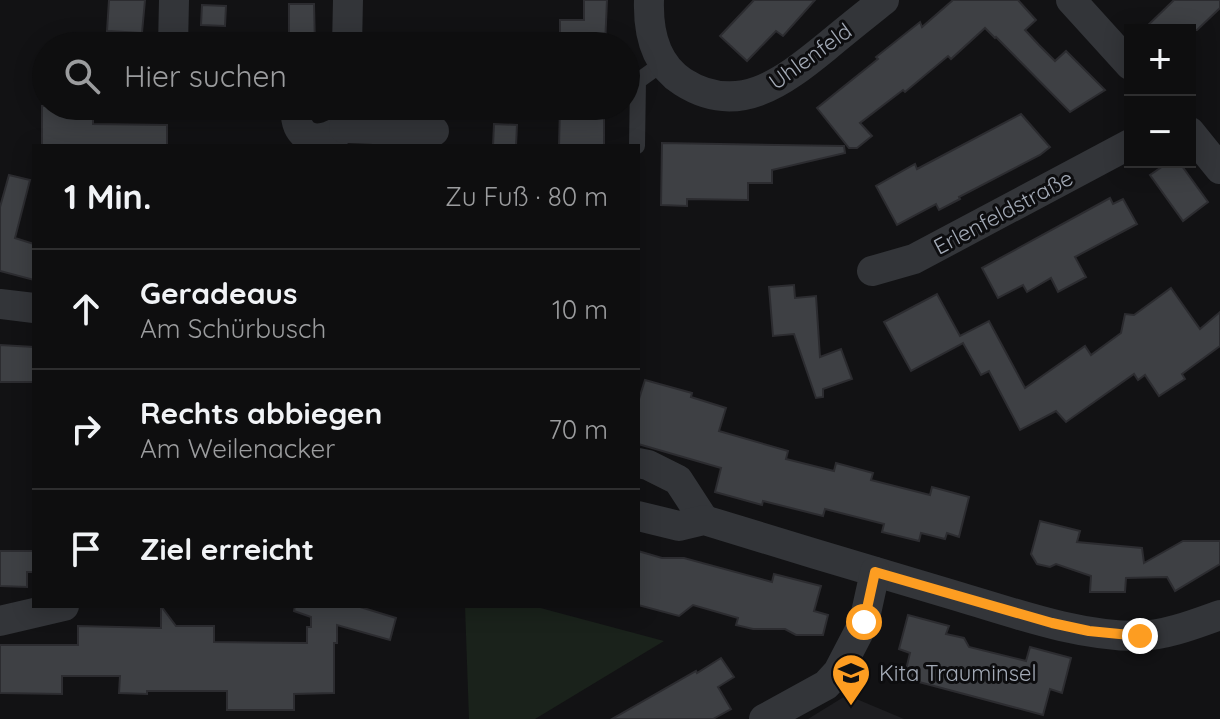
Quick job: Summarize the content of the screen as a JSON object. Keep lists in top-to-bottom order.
{
  "streets": {
    "street": ["Uhlenfeld", "Erlenfeldstraße"]
  },
  "places": {
    "school or university": ["Kita Trauminsel"]
  },
  "page": {
    "map_buttons": ["+", "−"],
    "search": "Hier suchen",
    "heading": ["1 Min.", "Zu Fuß · 80 m"],
    "list": [
      ["Geradeaus", "Am Schürbusch", "10 m"],
      ["Rechts abbiegen", "Am Weilenacker", "70 m"],
      "Ziel erreicht"
    ]
  }
}
